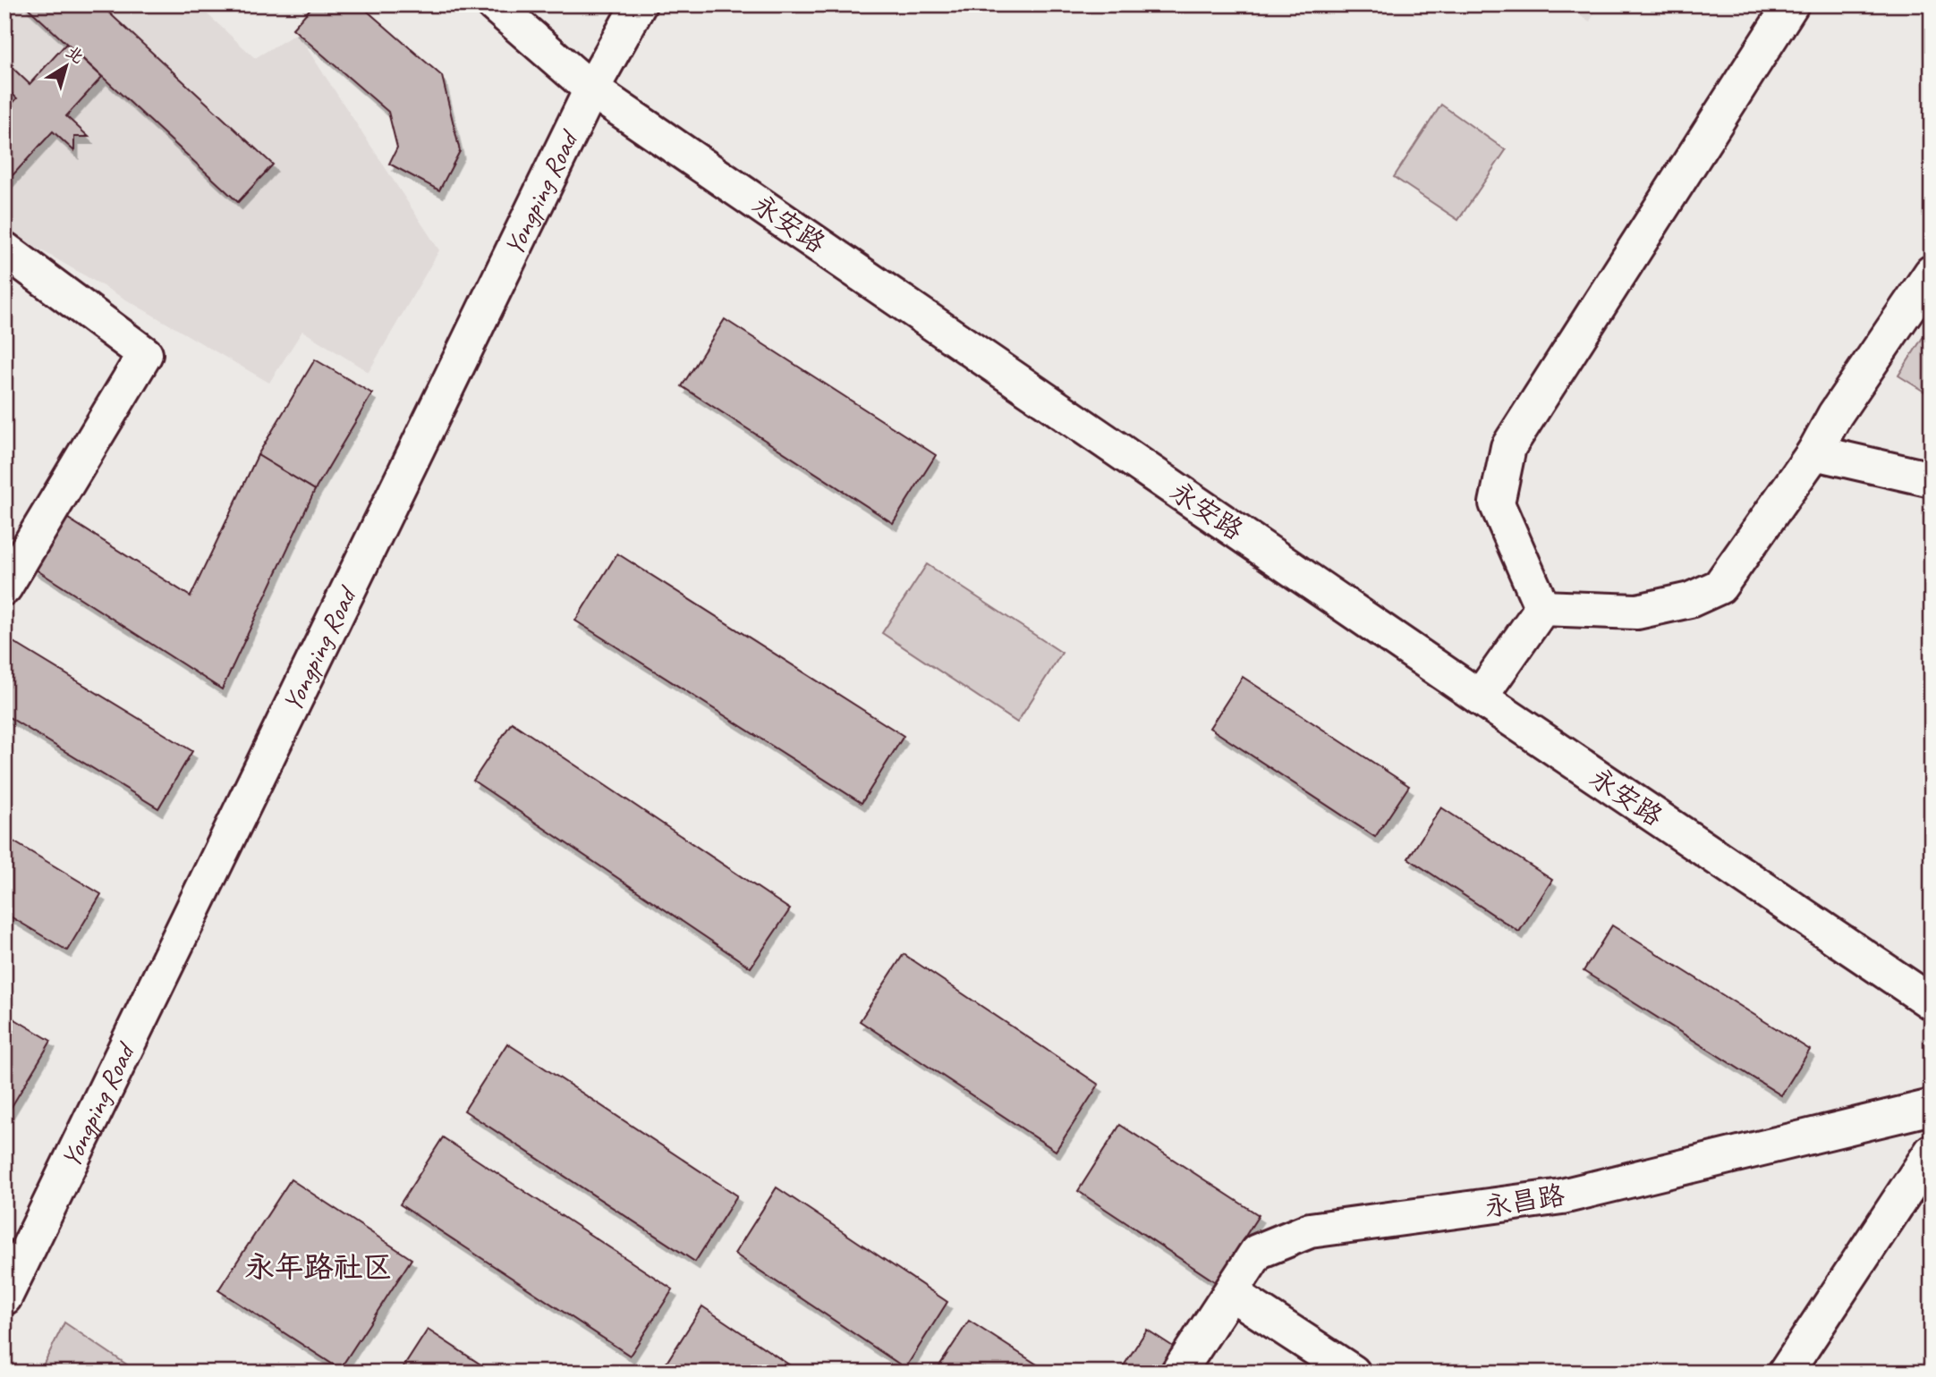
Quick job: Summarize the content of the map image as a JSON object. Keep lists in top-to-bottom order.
{
  "streets": {
    "street": ["Yongping Road", "永安路", "永昌路"]
  },
  "crossings": [
    ["Yongping Road", "永安路"]
  ],
  "districts": ["永年路社区"],
  "north": "top right"
}
